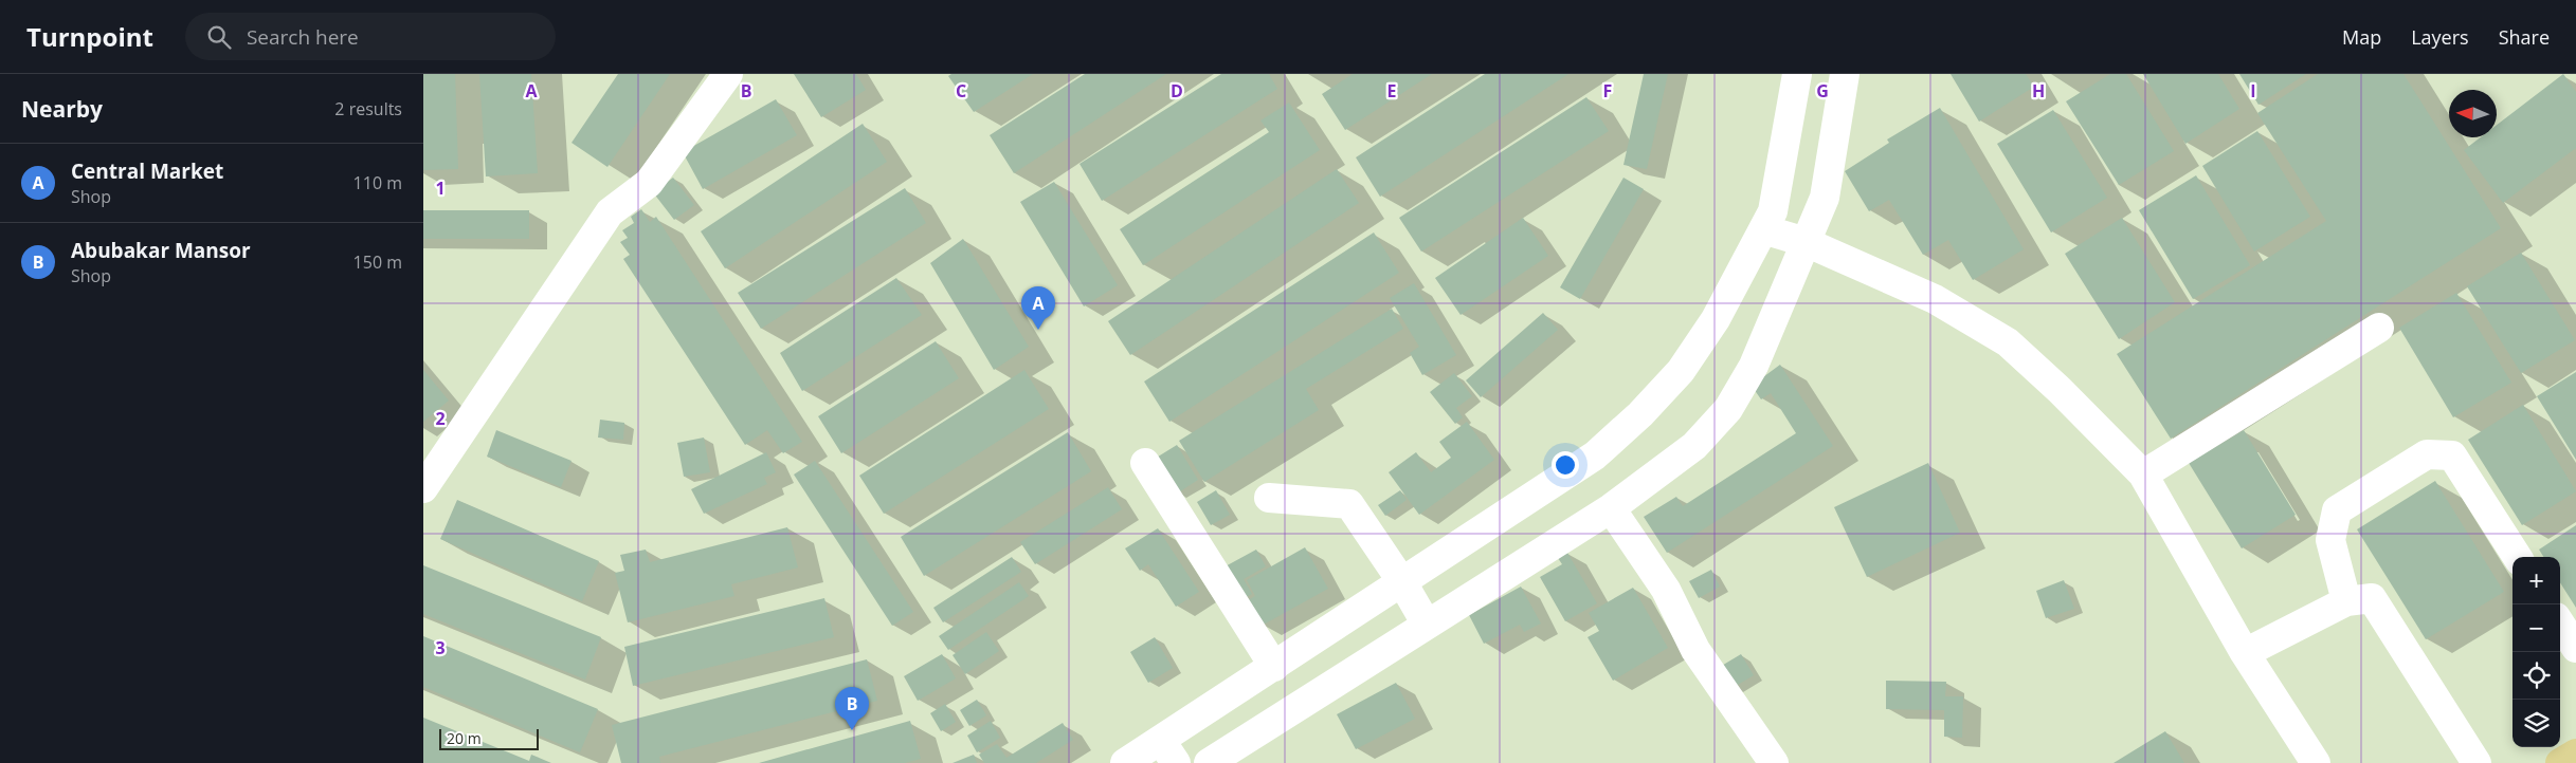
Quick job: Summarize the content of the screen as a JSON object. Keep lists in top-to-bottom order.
{
  "scale_bar": "20 m",
  "north": "left",
  "page": {
    "header": "Turnpoint",
    "search": "Search here",
    "nav": ["Map", "Layers", "Share"],
    "heading": ["Nearby", "2 results"],
    "list": [
      {
        "mark": "A",
        "name": "Central Market",
        "note": "Shop",
        "value": "110 m"
      },
      {
        "mark": "B",
        "name": "Abubakar Mansor",
        "note": "Shop",
        "value": "150 m"
      }
    ],
    "pins": ["A", "B"],
    "map_buttons": ["+", "−"],
    "scale": "20 m"
  },
  "grid": {
    "columns": [
      "A",
      "B",
      "C",
      "D",
      "E",
      "F",
      "G",
      "H",
      "I"
    ],
    "rows": ["1", "2", "3"]
  }
}
